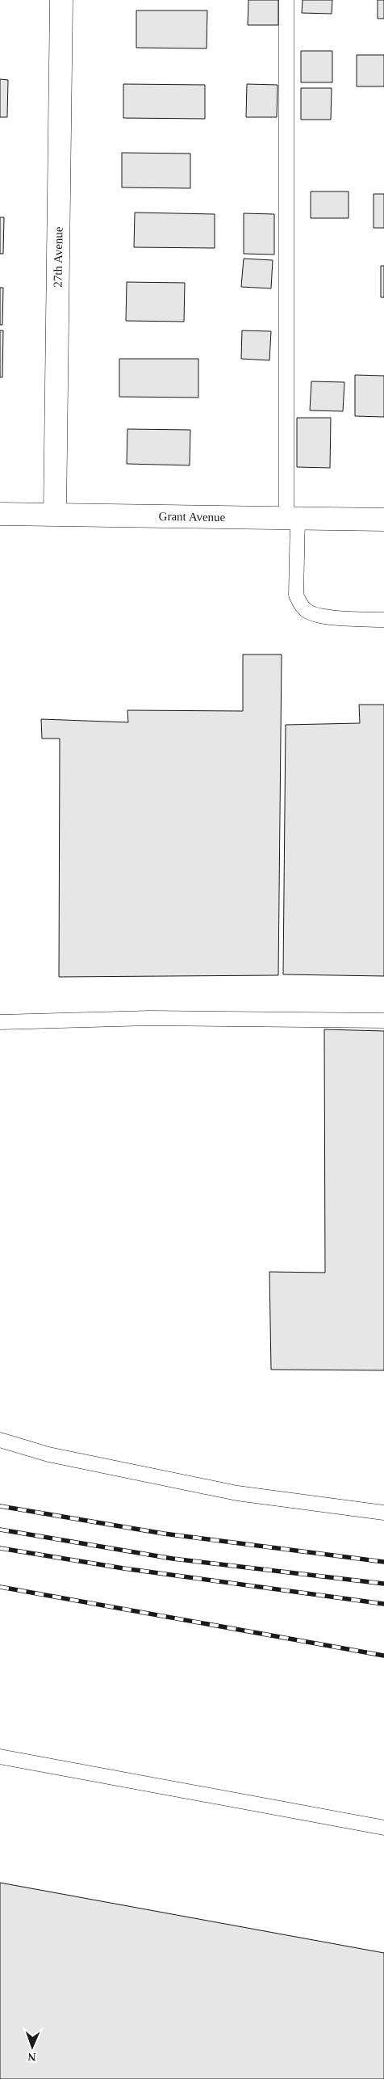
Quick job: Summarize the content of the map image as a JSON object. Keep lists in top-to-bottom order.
{
  "streets": {
    "street": ["27th Avenue", "Grant Avenue"]
  },
  "crossings": [
    ["27th Avenue", "Grant Avenue"]
  ],
  "north": "bottom"
}
